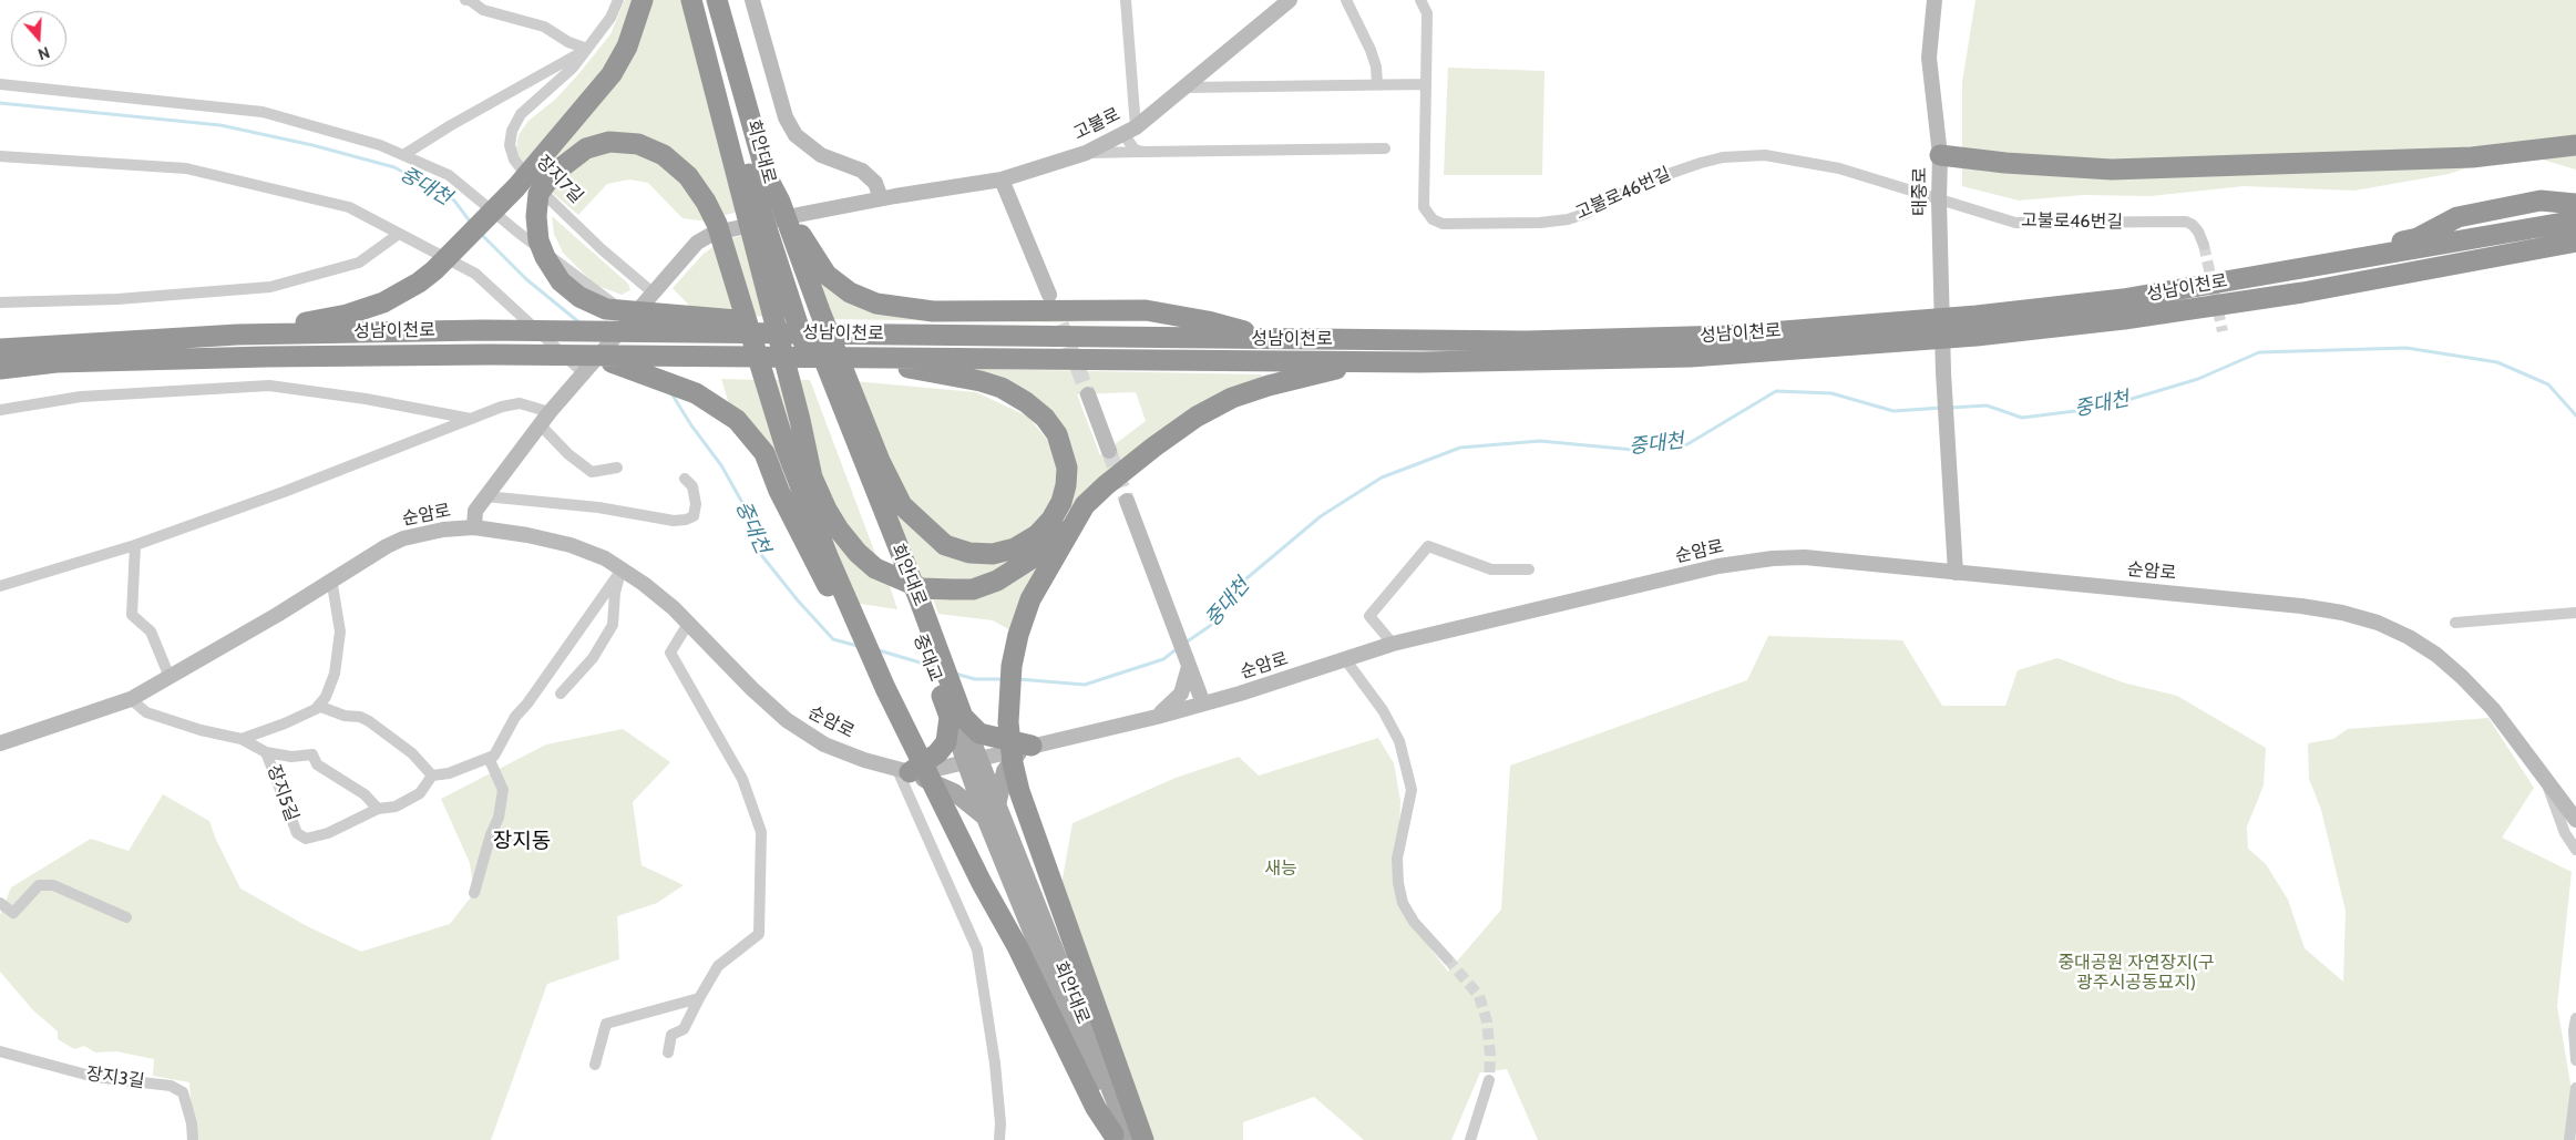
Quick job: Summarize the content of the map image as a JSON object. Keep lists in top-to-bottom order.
{
  "streets": {
    "highway": ["회안대로", "성남이천로", "중대교"],
    "street": [
      "고불로",
      "장지7길",
      "태중로",
      "고불로46번길",
      "순암로",
      "장지5길",
      "장지3길"
    ]
  },
  "crossings": [
    ["고불로", "장지7길"],
    ["회안대로", "순암로"],
    ["회안대로", "중대교"],
    ["태중로", "고불로46번길"],
    ["태중로", "순암로"],
    ["순암로", "장지5길"]
  ],
  "districts": ["장지동"],
  "water": ["중대천"],
  "parks": ["새능", "중대공원 자연장지(구 광주시공동묘지)"],
  "north": "bottom"
}
